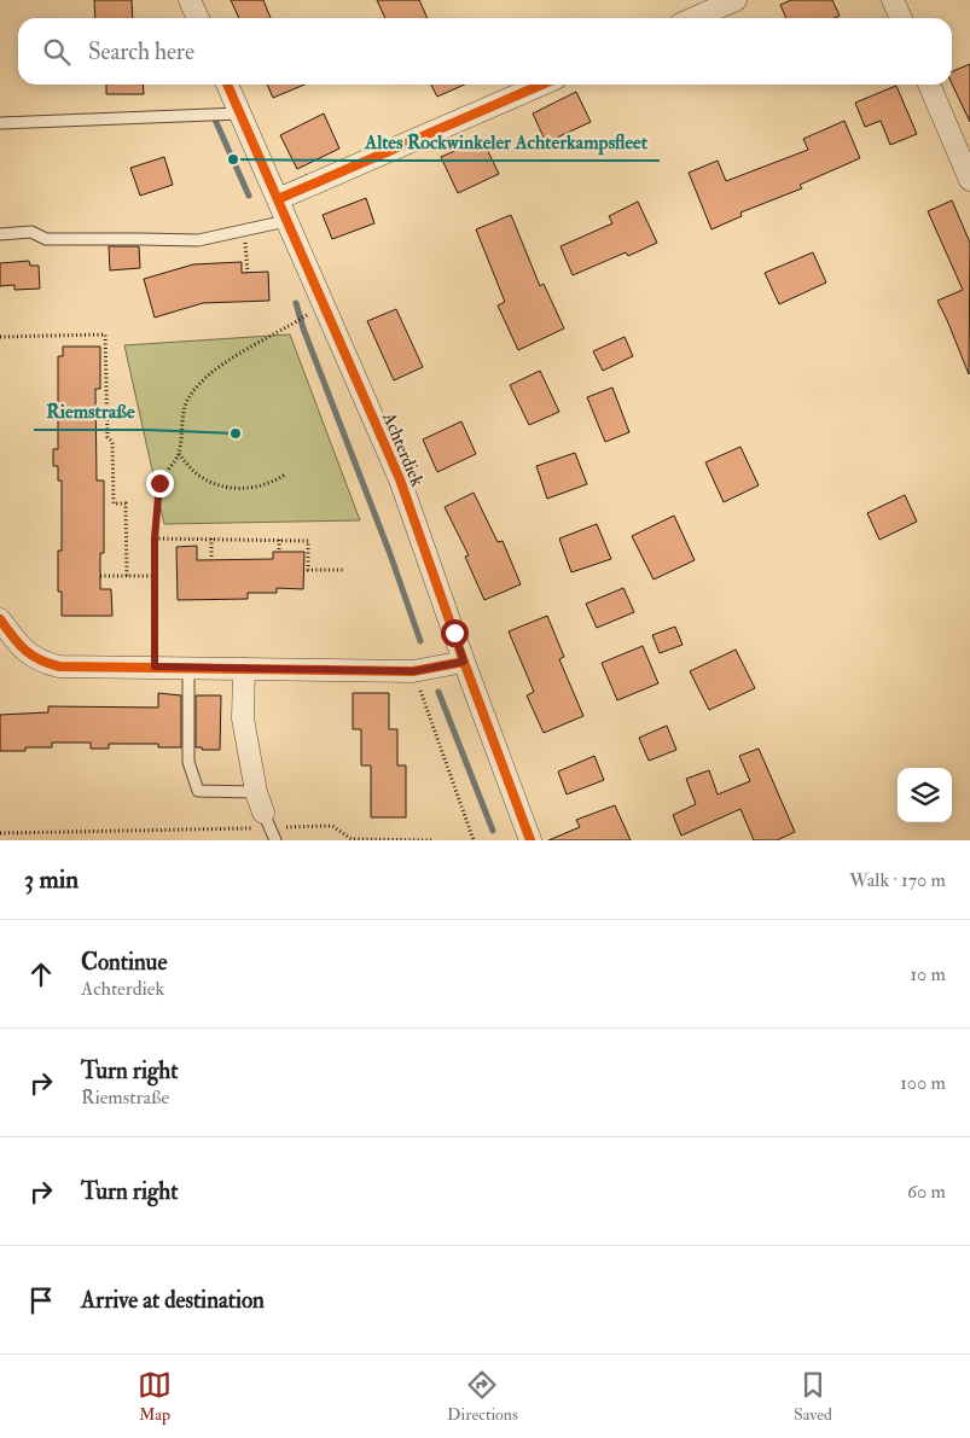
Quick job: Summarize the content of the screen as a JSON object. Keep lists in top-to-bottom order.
{
  "streets": {
    "street": ["Achterdiek"]
  },
  "places": ["Altes Rockwinkeler Achterkampsfleet", "Riemstraße"],
  "page": {
    "search": "Search here",
    "heading": ["3 min", "Walk · 170 m"],
    "list": [
      ["Continue", "Achterdiek", "10 m"],
      ["Turn right", "Riemstraße", "100 m"],
      ["Turn right", "60 m"],
      "Arrive at destination"
    ],
    "nav": ["Map", "Directions", "Saved"]
  }
}
